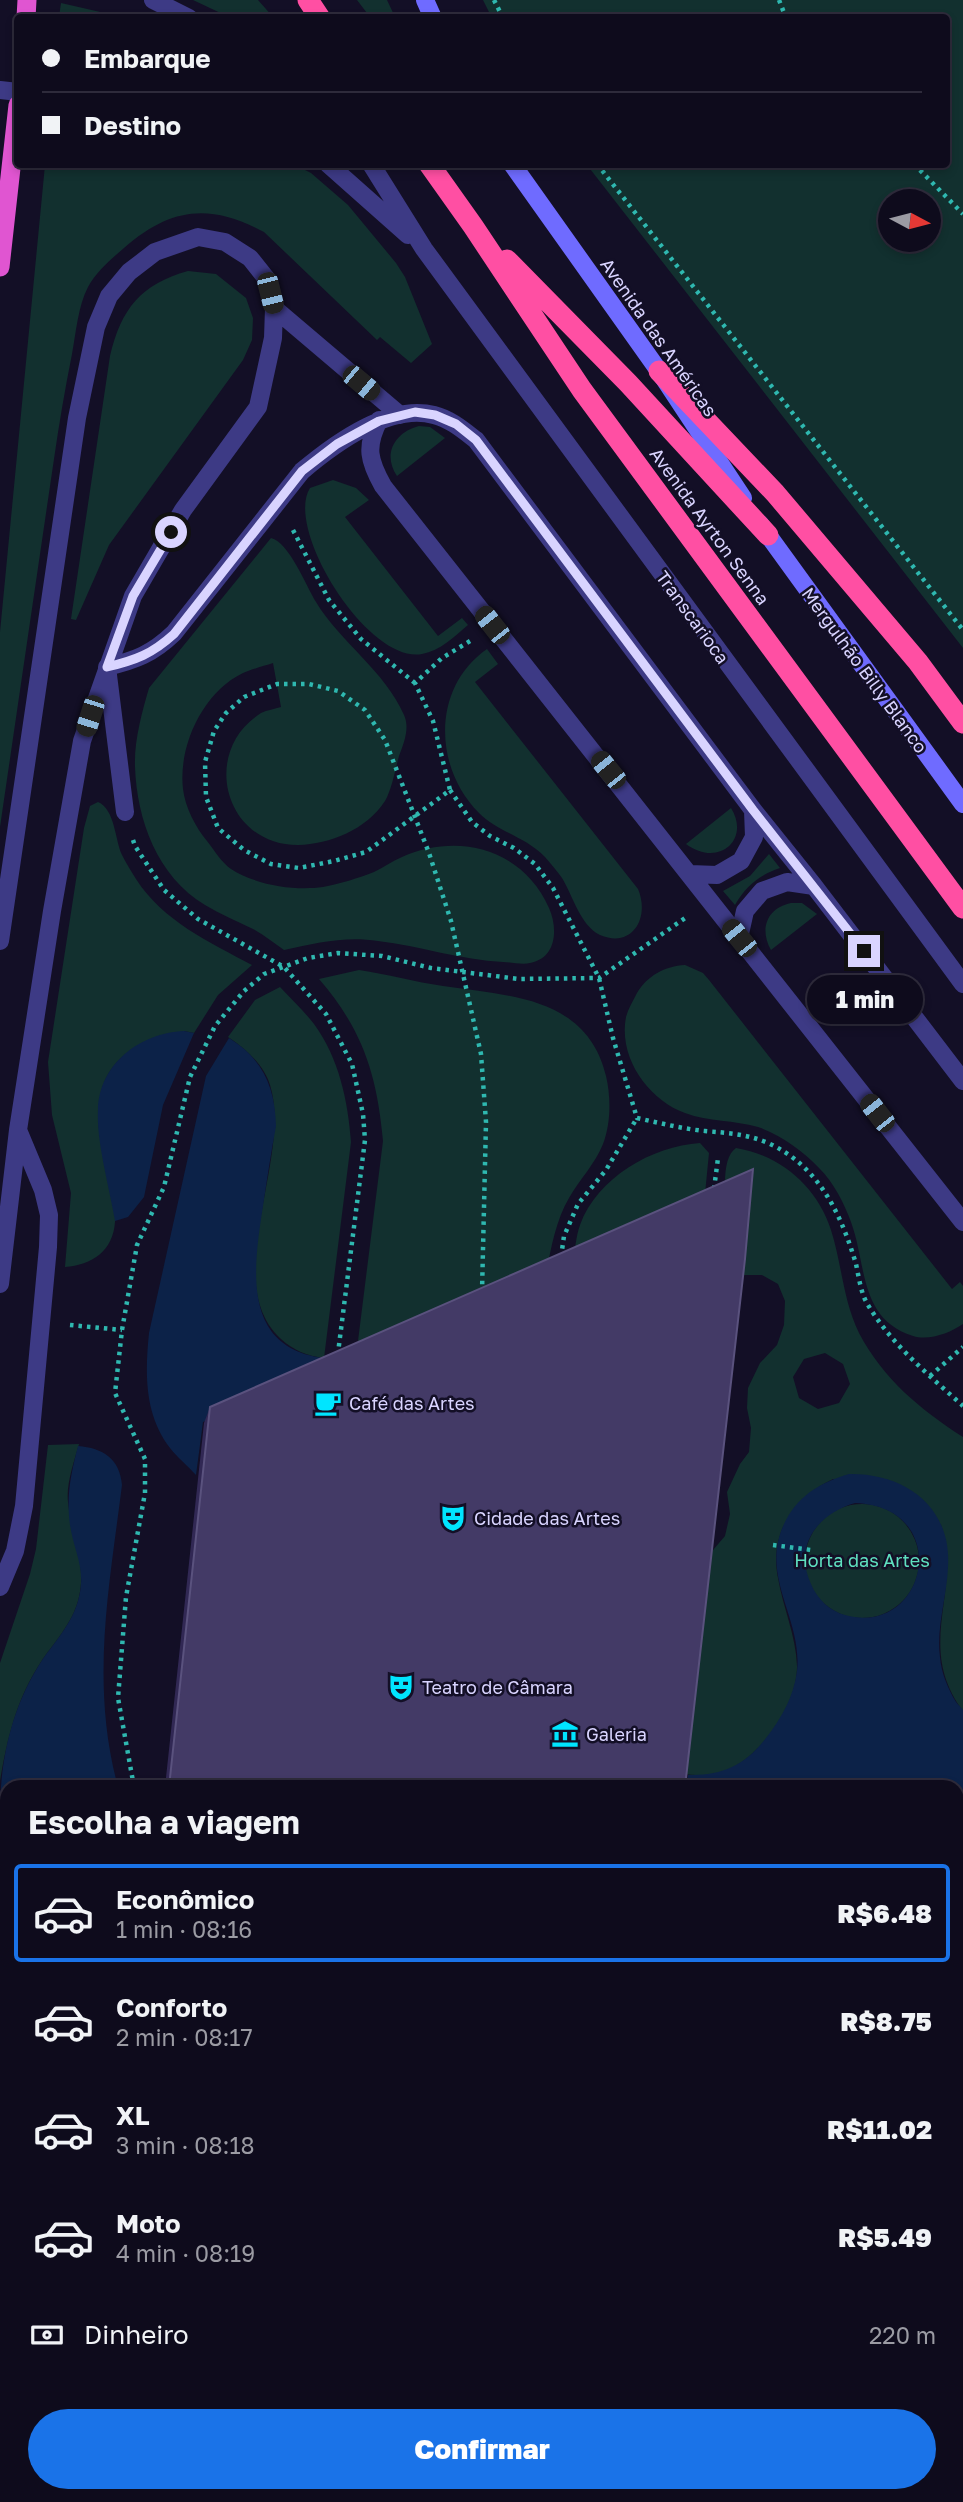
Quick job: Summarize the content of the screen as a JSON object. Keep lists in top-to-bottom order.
{
  "streets": {
    "highway": ["Avenida Ayrton Senna"],
    "main road": ["Avenida das Américas", "Mergulhão Billy Blanco"],
    "lane": ["Transcarioca"]
  },
  "crossings": [
    ["Avenida das Américas", "Mergulhão Billy Blanco"]
  ],
  "parks": ["Horta das Artes"],
  "places": {
    "cafe": ["Café das Artes"],
    "theatre": ["Cidade das Artes", "Teatro de Câmara"],
    "museum": ["Galeria"]
  },
  "north": "right",
  "page": {
    "banner": ["Embarque", "Destino"],
    "bubble": "1 min",
    "heading": "Escolha a viagem",
    "list": [
      {
        "name": "Econômico",
        "note": "1 min · 08:16",
        "value": "R$6.48"
      },
      {
        "name": "Conforto",
        "note": "2 min · 08:17",
        "value": "R$8.75"
      },
      {
        "name": "XL",
        "note": "3 min · 08:18",
        "value": "R$11.02"
      },
      {
        "name": "Moto",
        "note": "4 min · 08:19",
        "value": "R$5.49"
      }
    ],
    "pay": ["Dinheiro", "220 m"],
    "buttons": "Confirmar"
  }
}
